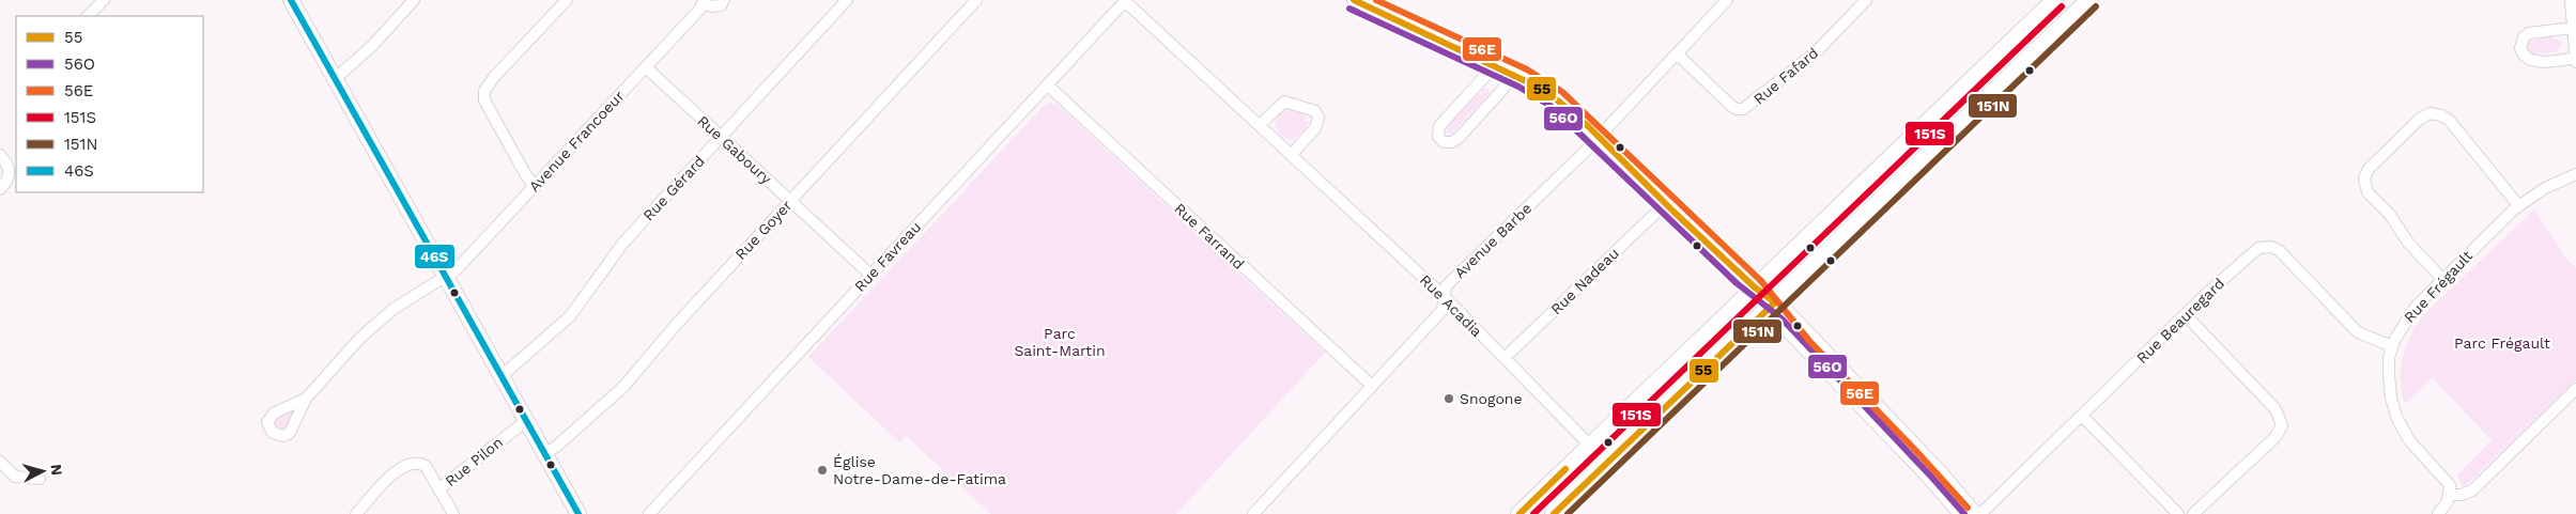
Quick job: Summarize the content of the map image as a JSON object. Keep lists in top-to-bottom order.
{
  "streets": {
    "street": [
      "Rue Fafard",
      "Avenue Francoeur",
      "Rue Gaboury",
      "Rue Gérard",
      "Rue Goyer",
      "Rue Farrand",
      "Avenue Barbe",
      "Rue Favreau",
      "Rue Nadeau",
      "Rue Frégault",
      "Rue Acadia",
      "Rue Beauregard",
      "Rue Pilon"
    ]
  },
  "crossings": [
    ["Rue Fafard", "Avenue Barbe"],
    ["Avenue Francoeur", "Rue Gaboury"],
    ["Rue Gaboury", "Rue Gérard"],
    ["Rue Gaboury", "Rue Goyer"],
    ["Rue Gaboury", "Rue Favreau"],
    ["Rue Farrand", "Avenue Barbe"],
    ["Rue Farrand", "Rue Favreau"],
    ["Avenue Barbe", "Rue Acadia"],
    ["Rue Favreau", "Rue Acadia"],
    ["Rue Nadeau", "Rue Acadia"],
    ["Rue Frégault", "Rue Beauregard"]
  ],
  "parks": ["Parc Saint-Martin", "Parc Frégault"],
  "places": ["Snogone", "Église Notre-Dame-de-Fatima"],
  "lines": [
    "transit line 55",
    "transit line 56E",
    "transit line 46S",
    "transit line 151S",
    "transit line 151N",
    "transit line 56O"
  ],
  "legend": [
    "55",
    "56O",
    "56E",
    "151S",
    "151N",
    "46S"
  ],
  "north": "right"
}
